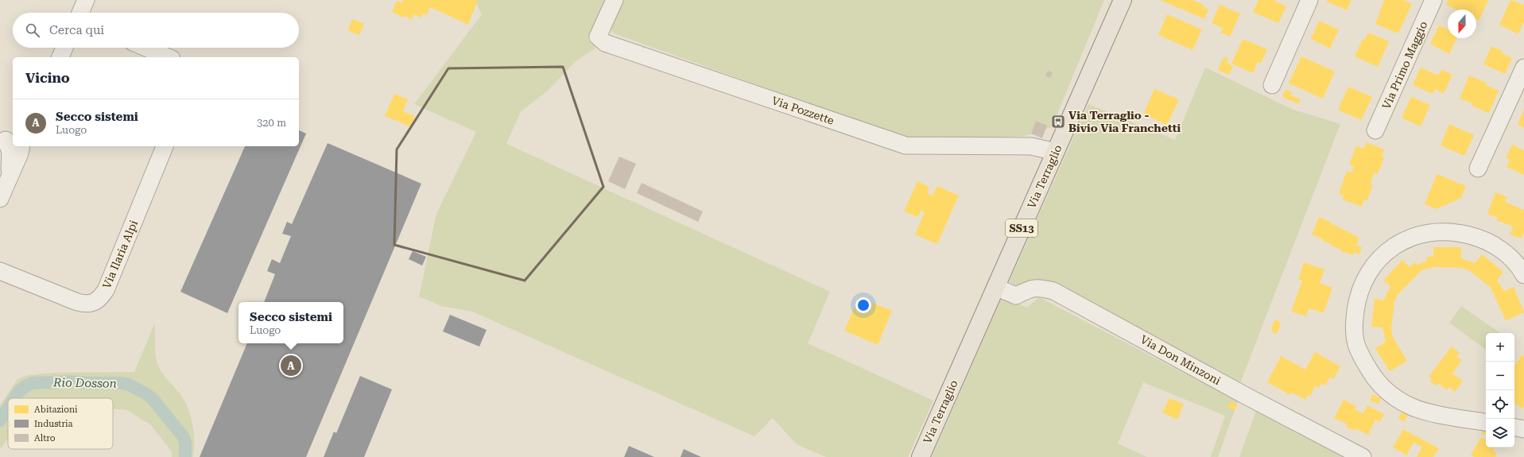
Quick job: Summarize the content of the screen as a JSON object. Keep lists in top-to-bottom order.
{
  "streets": {
    "main road": ["Via Terraglio", "SS13"],
    "street": [
      "Via Primo Maggio",
      "Via Pozzette",
      "Via Ilaria Alpi",
      "Via Don Minzoni"
    ]
  },
  "crossings": [
    ["Via Pozzette", "Via Terraglio"],
    ["Via Terraglio", "Via Don Minzoni"]
  ],
  "water": ["Rio Dosson"],
  "places": {
    "bus stop": ["Via Terraglio - Bivio Via Franchetti"]
  },
  "legend": ["Abitazioni", "Industria", "Altro"],
  "north": "bottom",
  "page": {
    "search": "Cerca qui",
    "heading": "Vicino",
    "list": [
      {
        "mark": "A",
        "name": "Secco sistemi",
        "note": "Luogo",
        "value": "320 m"
      }
    ],
    "popup": ["Secco sistemi", "Luogo"],
    "map_buttons": ["+", "−"],
    "pins": "A"
  }
}
